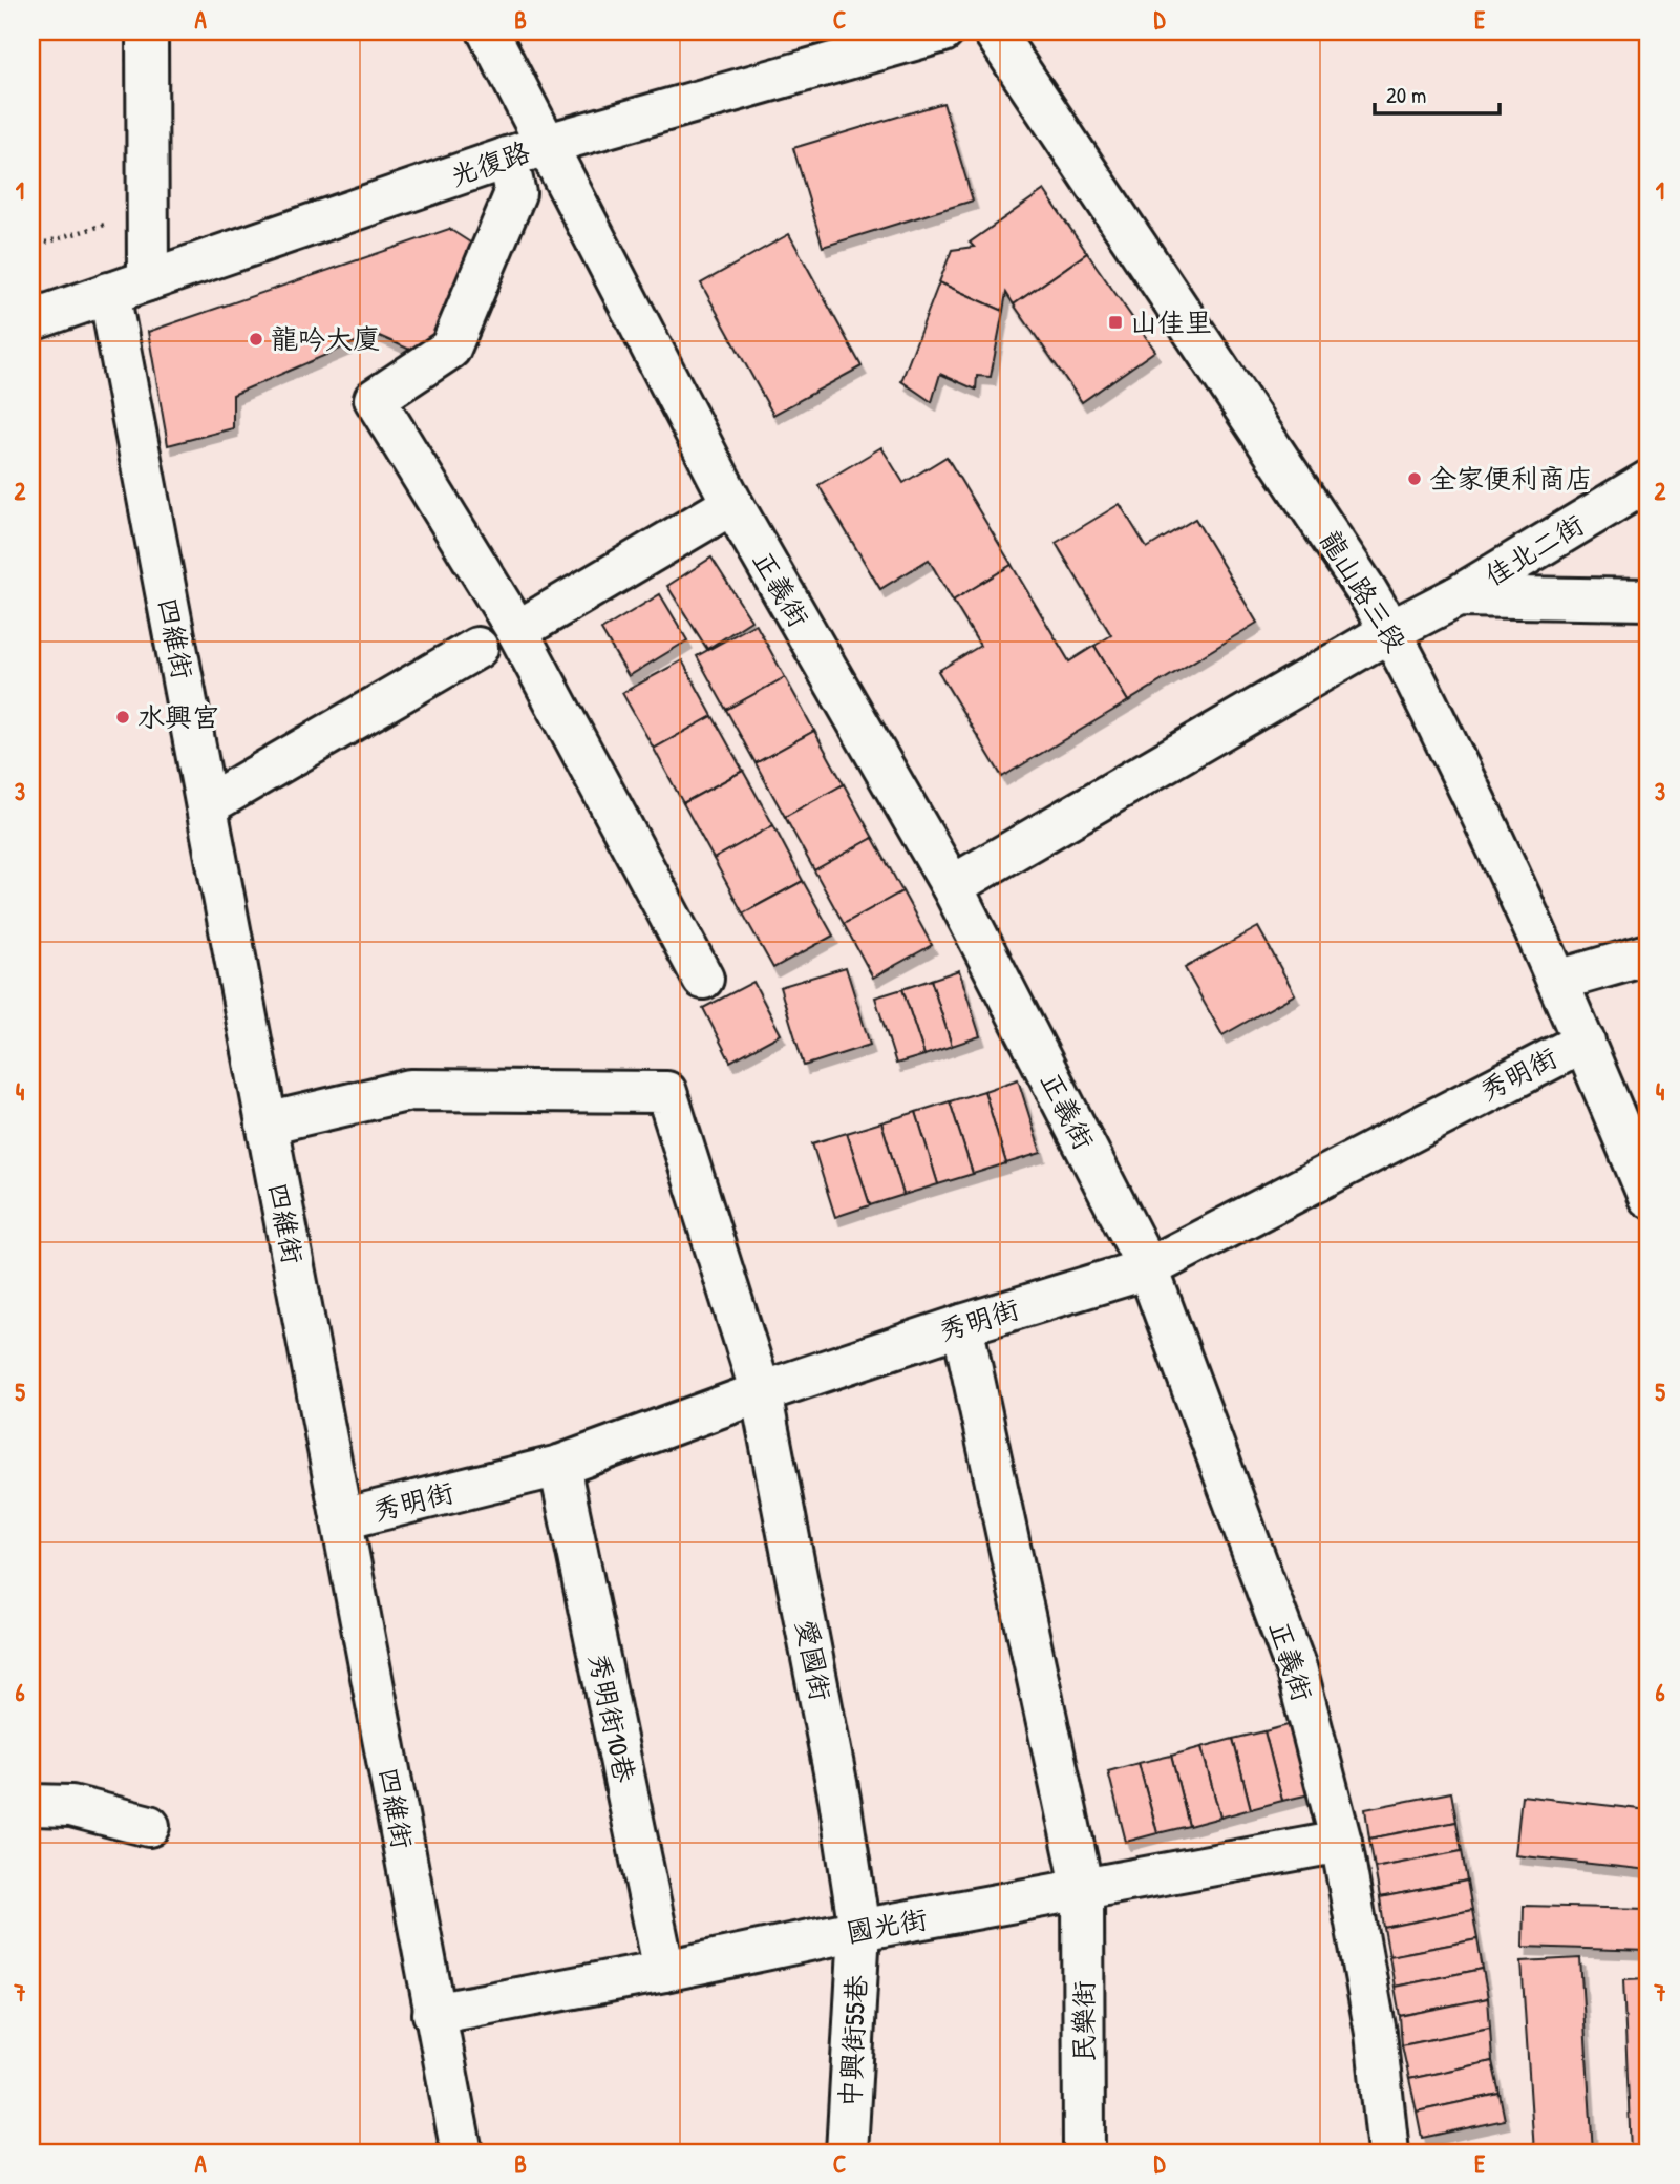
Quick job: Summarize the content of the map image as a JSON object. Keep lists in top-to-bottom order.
{
  "streets": {
    "street": [
      "光復路",
      "佳北二街",
      "正義街",
      "龍山路三段",
      "四維街",
      "秀明街",
      "愛國街",
      "秀明街10巷",
      "國光街",
      "民樂街",
      "中興街55巷"
    ]
  },
  "crossings": [
    ["光復路", "正義街"],
    ["光復路", "四維街"],
    ["佳北二街", "正義街"],
    ["佳北二街", "龍山路三段"],
    ["正義街", "秀明街"],
    ["正義街", "國光街"],
    ["龍山路三段", "秀明街"],
    ["四維街", "秀明街"],
    ["四維街", "愛國街"],
    ["四維街", "國光街"],
    ["秀明街", "愛國街"],
    ["秀明街", "秀明街10巷"],
    ["秀明街", "民樂街"],
    ["愛國街", "國光街"],
    ["愛國街", "中興街55巷"],
    ["秀明街10巷", "國光街"],
    ["國光街", "民樂街"],
    ["國光街", "中興街55巷"]
  ],
  "places": {
    "transit": ["山佳里"],
    "other": ["龍吟大廈", "全家便利商店", "水興宮"]
  },
  "scale_bar": "20 m",
  "grid": {
    "columns": [
      "A",
      "B",
      "C",
      "D",
      "E"
    ],
    "rows": [
      "1",
      "2",
      "3",
      "4",
      "5",
      "6",
      "7"
    ]
  }
}
